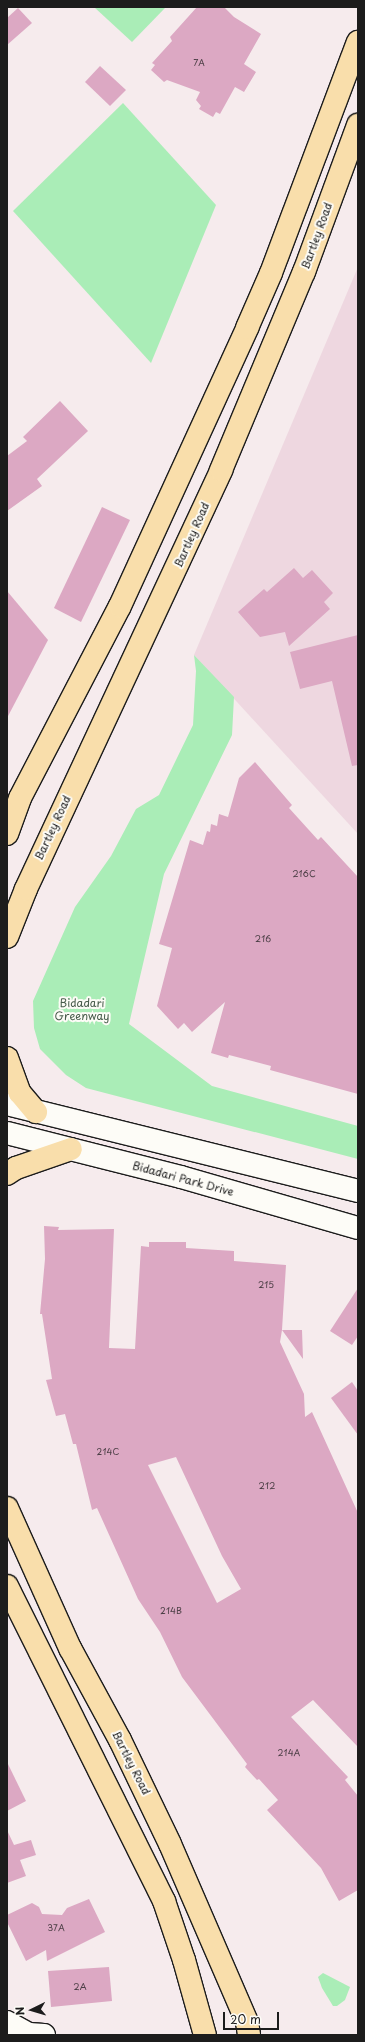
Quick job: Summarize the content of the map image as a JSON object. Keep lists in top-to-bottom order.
{
  "streets": {
    "highway": ["Bartley Road"],
    "street": ["Bidadari Park Drive"]
  },
  "parks": ["Bidadari Greenway"],
  "house_numbers": [
    "7A",
    "216C",
    "216",
    "215",
    "214C",
    "212",
    "214B",
    "214A",
    "37A",
    "2A"
  ],
  "scale_bar": "20 m",
  "north": "left"
}
